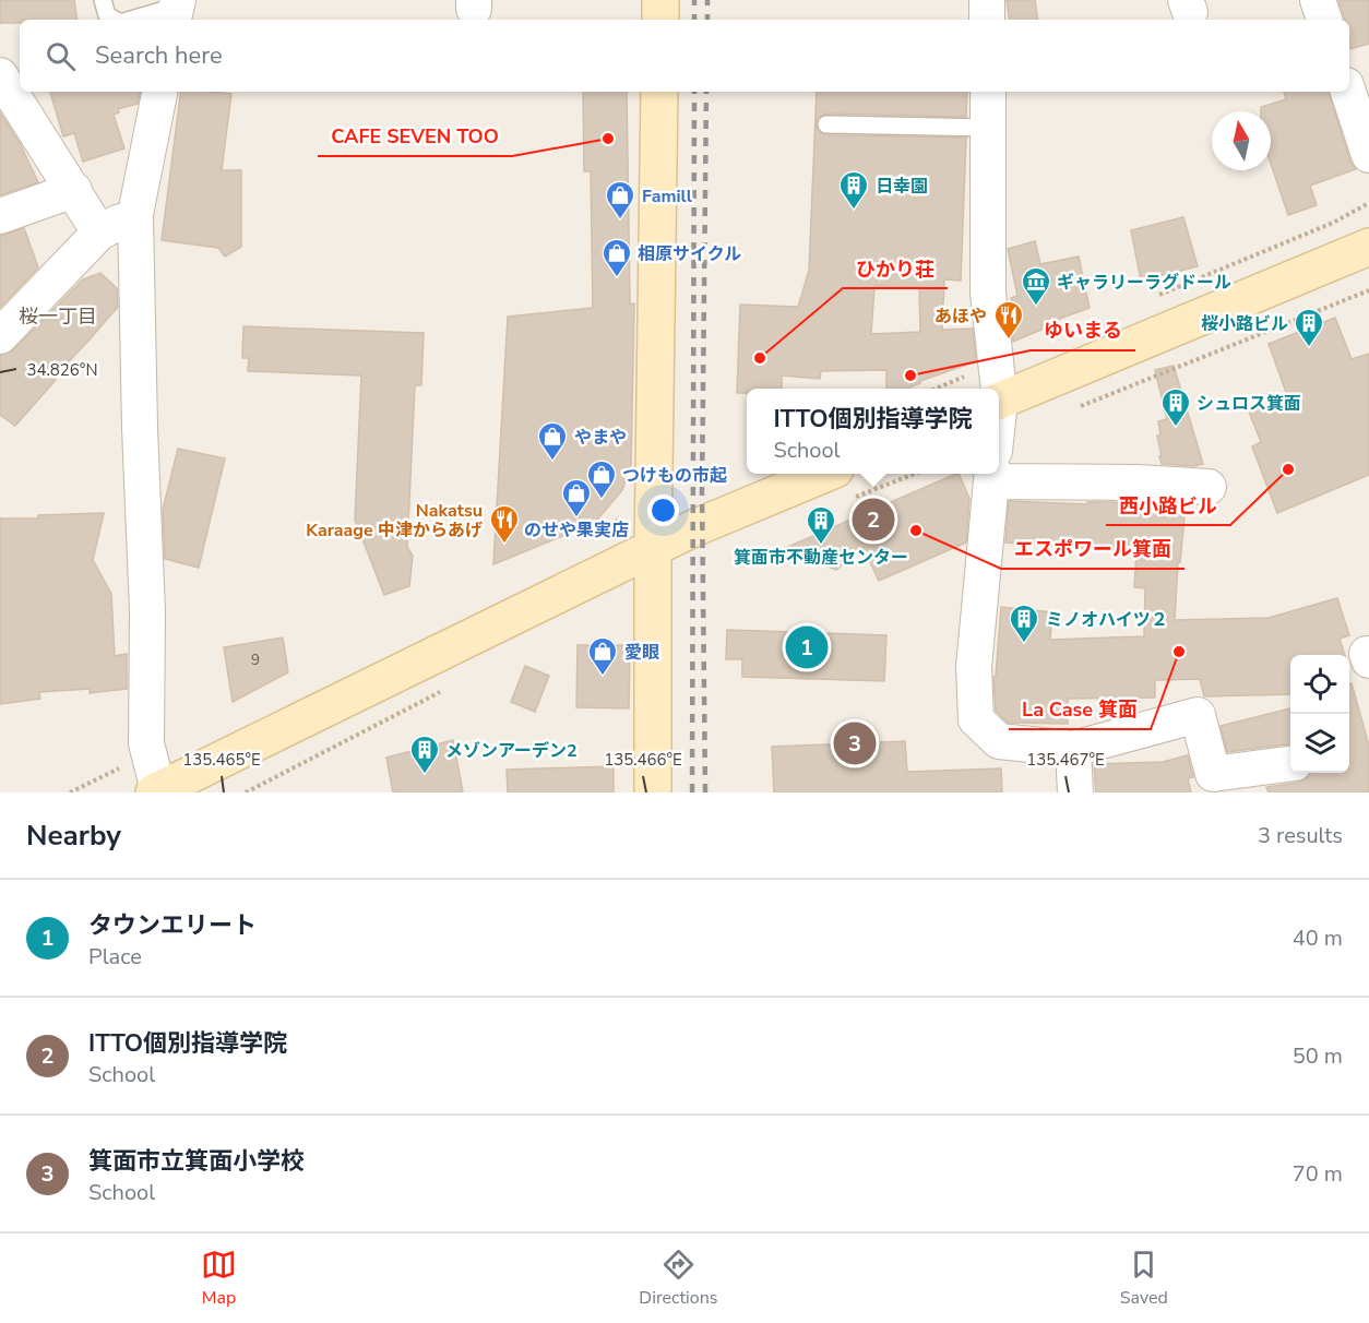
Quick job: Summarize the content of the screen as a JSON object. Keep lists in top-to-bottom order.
{
  "districts": ["桜一丁目"],
  "places": {
    "other": [
      "CAFE SEVEN TOO",
      "ひかり荘",
      "ゆいまる",
      "西小路ビル",
      "エスポワール箕面",
      "La Case 箕面"
    ],
    "building": [
      "日幸園",
      "桜小路ビル",
      "シュロス箕面",
      "箕面市不動産センター",
      "ミノオハイツ２",
      "メゾンアーデン2"
    ],
    "shop": [
      "Famill",
      "相原サイクル",
      "やまや",
      "つけもの市起",
      "のせや果実店",
      "愛眼"
    ],
    "museum": ["ギャラリーラグドール"],
    "restaurant": ["あほや", "Nakatsu Karaage 中津からあげ"]
  },
  "house_numbers": ["9"],
  "north": "top",
  "page": {
    "search": "Search here",
    "popup": ["ITTO個別指導学院", "School"],
    "pins": ["2", "1", "3"],
    "heading": ["Nearby", "3 results"],
    "list": [
      {
        "mark": "1",
        "name": "タウンエリート",
        "note": "Place",
        "value": "40 m"
      },
      {
        "mark": "2",
        "name": "ITTO個別指導学院",
        "note": "School",
        "value": "50 m"
      },
      {
        "mark": "3",
        "name": "箕面市立箕面小学校",
        "note": "School",
        "value": "70 m"
      }
    ],
    "nav": ["Map", "Directions", "Saved"]
  },
  "coordinates": [
    "34.826°N",
    "135.465°E",
    "135.466°E",
    "135.467°E"
  ]
}
